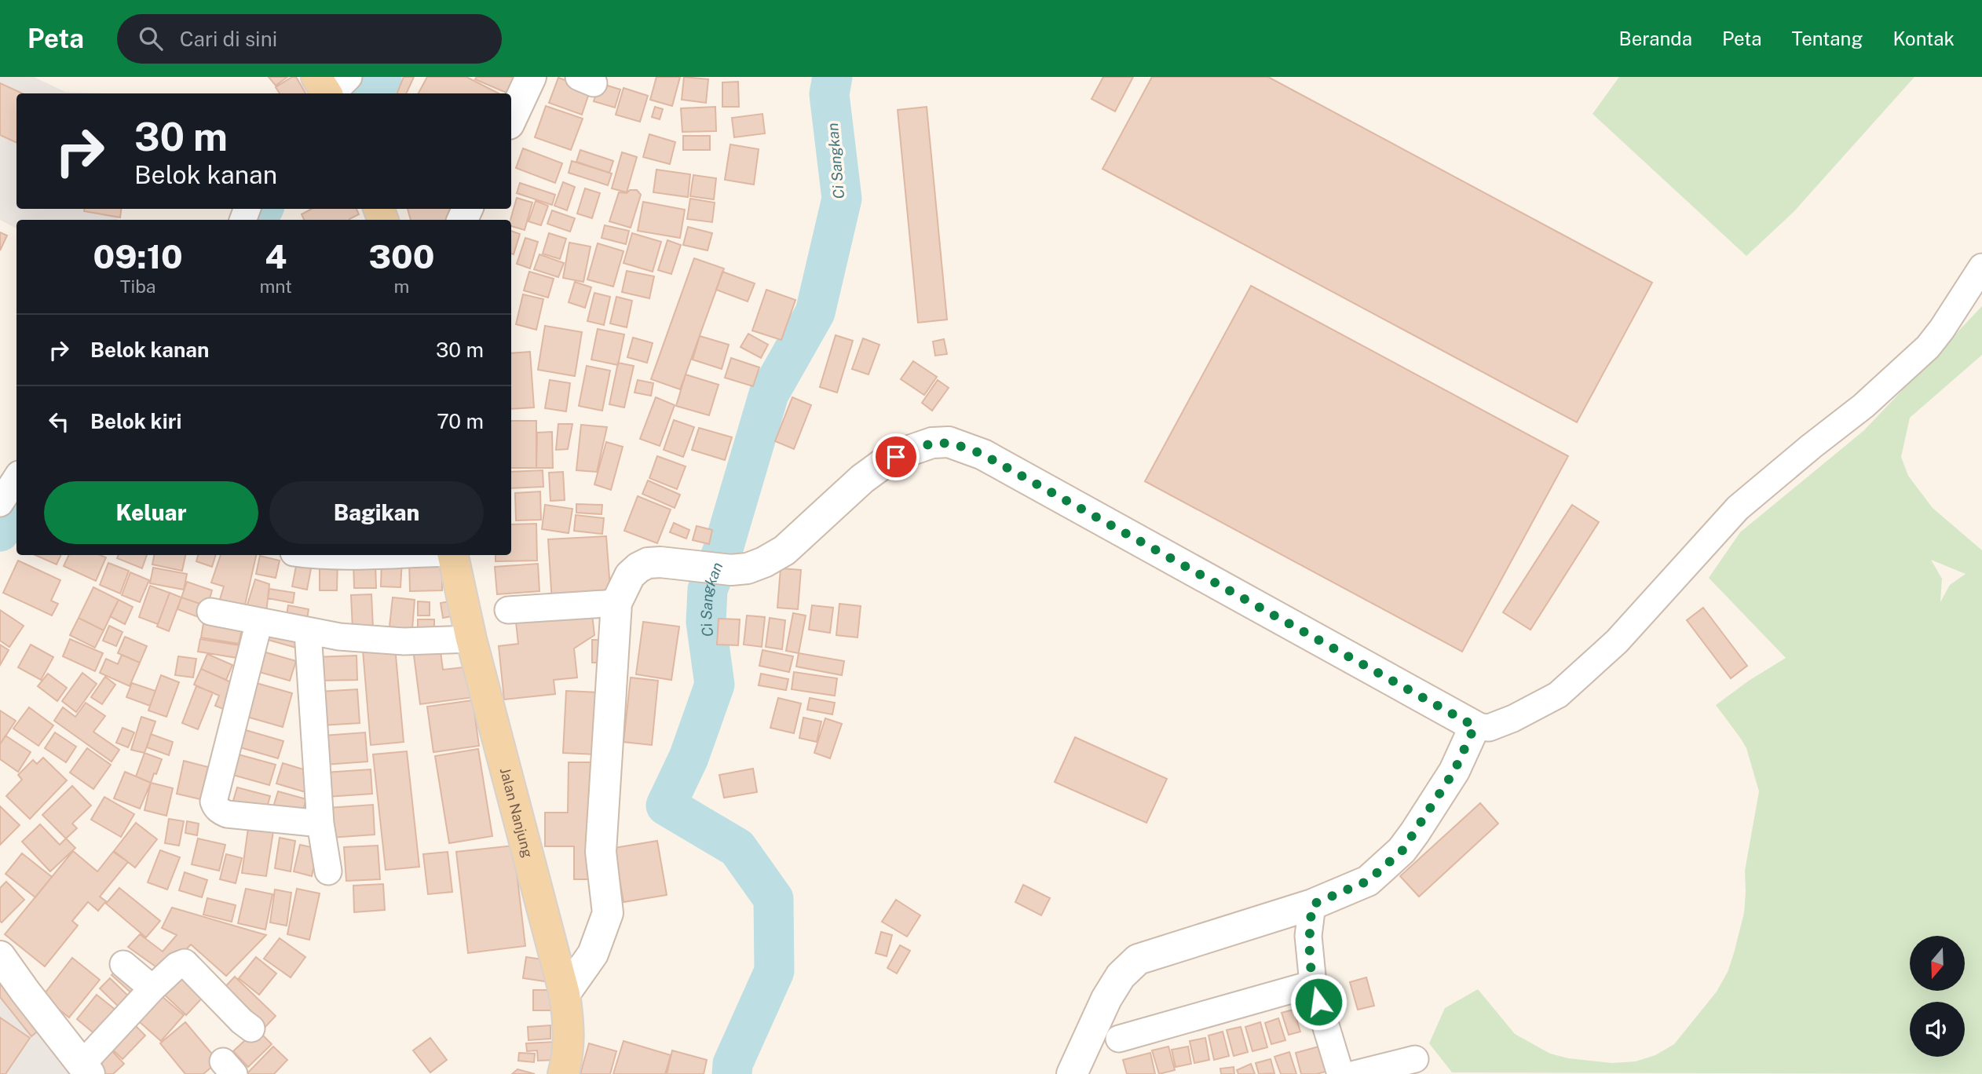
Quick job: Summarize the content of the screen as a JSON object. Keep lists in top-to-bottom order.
{
  "streets": {
    "main road": ["Jalan Nanjung"]
  },
  "water": ["Ci Sangkan"],
  "north": "bottom",
  "page": {
    "header": "Peta",
    "search": "Cari di sini",
    "nav": [
      "Beranda",
      "Peta",
      "Tentang",
      "Kontak"
    ],
    "turn": ["30 m", "Belok kanan"],
    "eta": [
      "09:10",
      "Tiba",
      "4",
      "mnt",
      "300",
      "m"
    ],
    "list": [
      {
        "name": "Belok kanan",
        "value": "30 m"
      },
      {
        "name": "Belok kiri",
        "value": "70 m"
      }
    ],
    "buttons": ["Keluar", "Bagikan"]
  }
}
